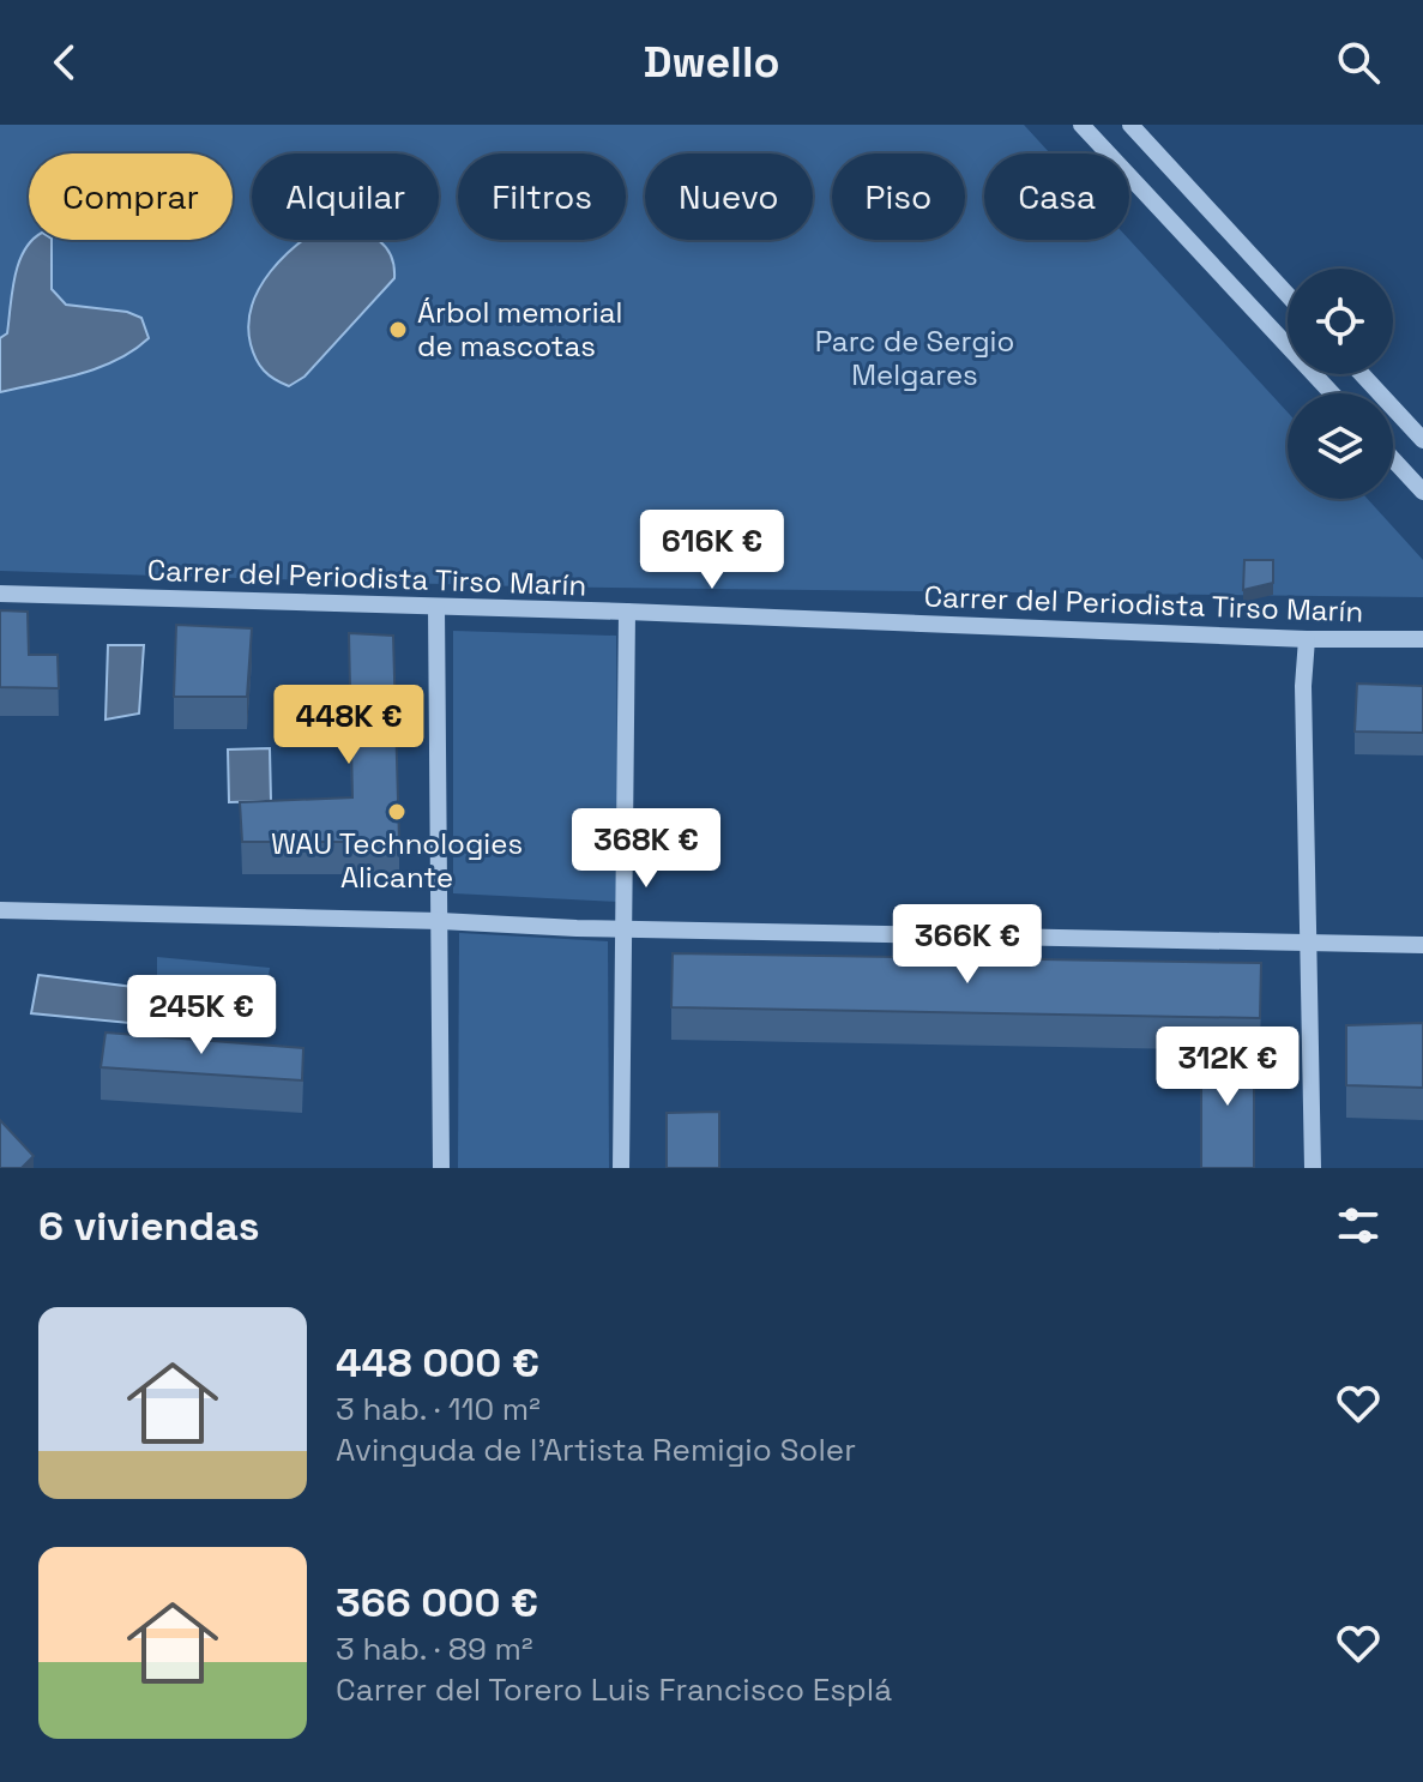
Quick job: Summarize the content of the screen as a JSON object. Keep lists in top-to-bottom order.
{
  "streets": {
    "street": ["Carrer del Periodista Tirso Marín"]
  },
  "parks": ["Parc de Sergio Melgares"],
  "places": ["Árbol memorial de mascotas", "WAU Technologies Alicante"],
  "page": {
    "header": "Dwello",
    "chip": [
      "Comprar",
      "Alquilar",
      "Filtros",
      "Nuevo",
      "Piso",
      "Casa"
    ],
    "price": [
      "616K €",
      "448K €",
      "368K €",
      "366K €",
      "245K €",
      "312K €"
    ],
    "heading": "6 viviendas",
    "list": [
      {
        "name": "448 000 €",
        "note": "3 hab. · 110 m² · Avinguda de l'Artista Remigio Soler"
      },
      {
        "name": "366 000 €",
        "note": "3 hab. · 89 m² · Carrer del Torero Luis Francisco Esplá"
      }
    ]
  }
}
